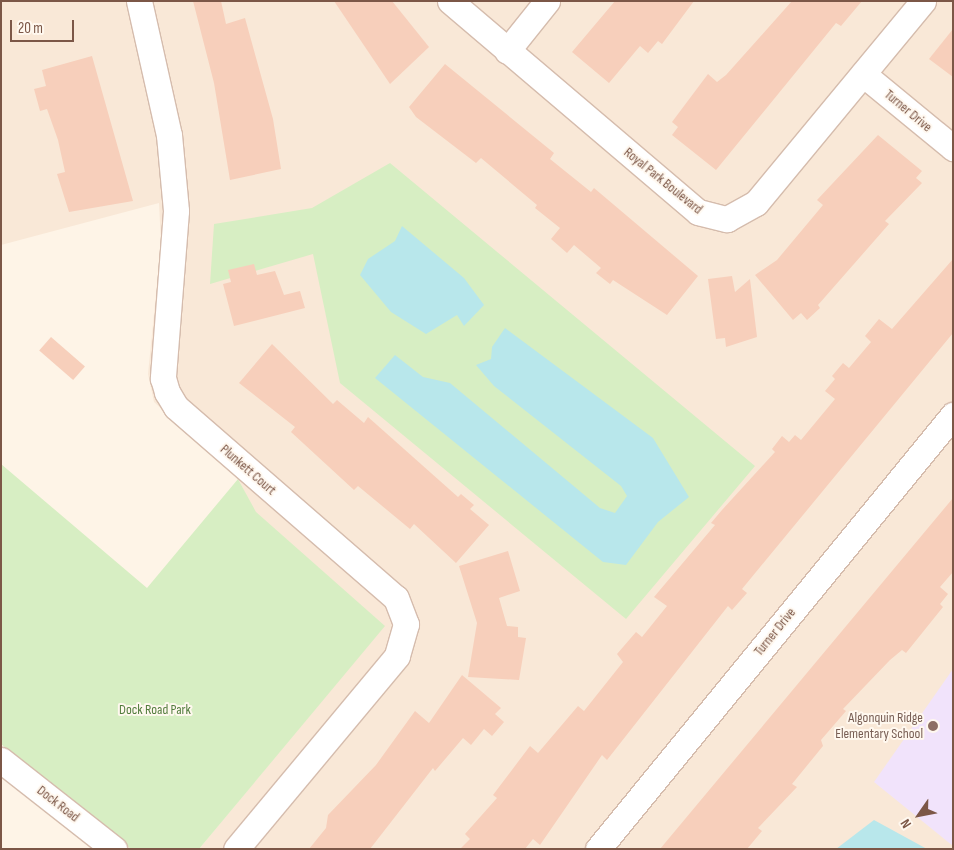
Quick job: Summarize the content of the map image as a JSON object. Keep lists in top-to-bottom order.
{
  "streets": {
    "street": [
      "Turner Drive",
      "Royal Park Boulevard",
      "Plunkett Court",
      "Dock Road"
    ]
  },
  "crossings": [
    ["Turner Drive", "Royal Park Boulevard"]
  ],
  "parks": ["Dock Road Park"],
  "places": ["Algonquin Ridge Elementary School"],
  "scale_bar": "20 m",
  "north": "bottom left"
}
